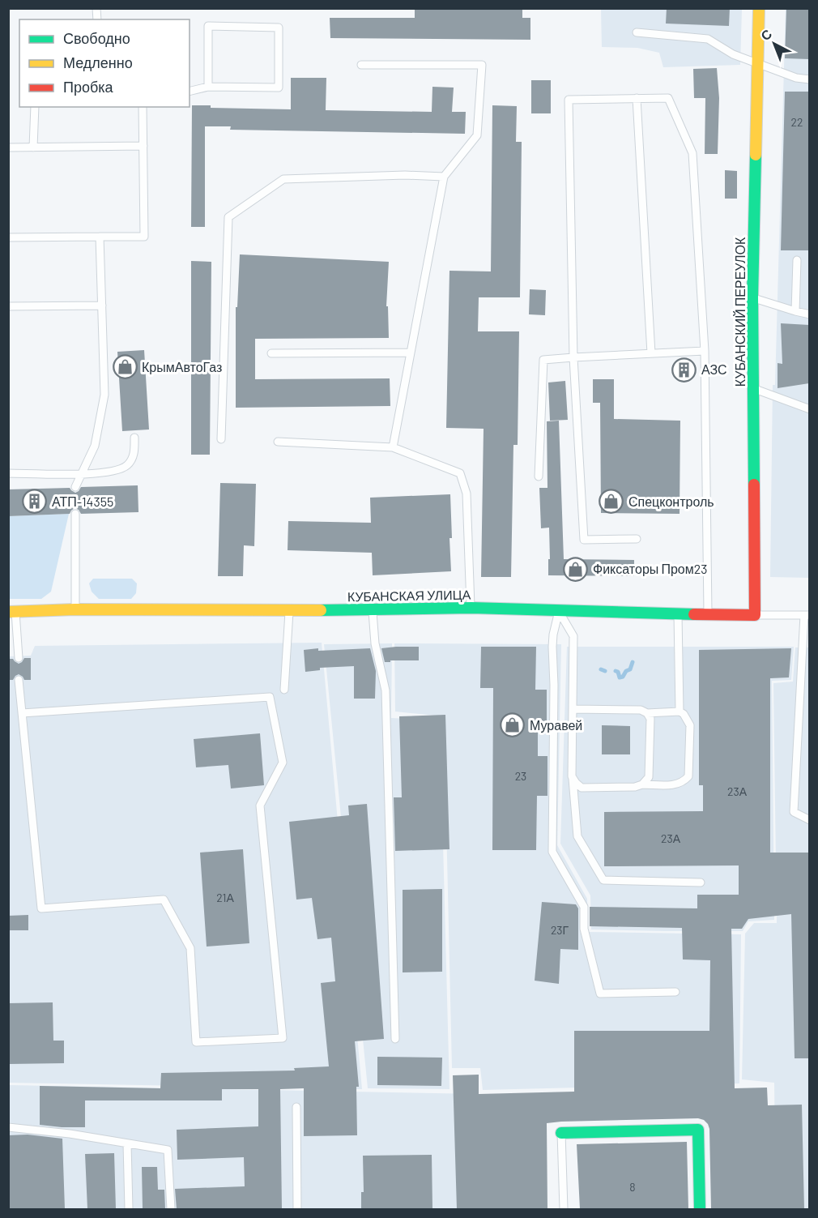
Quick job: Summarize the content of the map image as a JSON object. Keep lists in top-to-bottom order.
{
  "streets": {
    "main road": ["КУБАНСКИЙ ПЕРЕУЛОК", "КУБАНСКАЯ УЛИЦА"]
  },
  "crossings": [
    ["КУБАНСКИЙ ПЕРЕУЛОК", "КУБАНСКАЯ УЛИЦА"]
  ],
  "places": {
    "shop": [
      "КрымАвтоГаз",
      "Спецконтроль",
      "Фиксаторы Пром23",
      "Муравей"
    ],
    "building": ["АЗС", "АТП-14355"]
  },
  "house_numbers": [
    "22",
    "23",
    "23А",
    "23А",
    "21А",
    "23Г",
    "8"
  ],
  "legend": ["Свободно", "Медленно", "Пробка"],
  "north": "top left"
}
